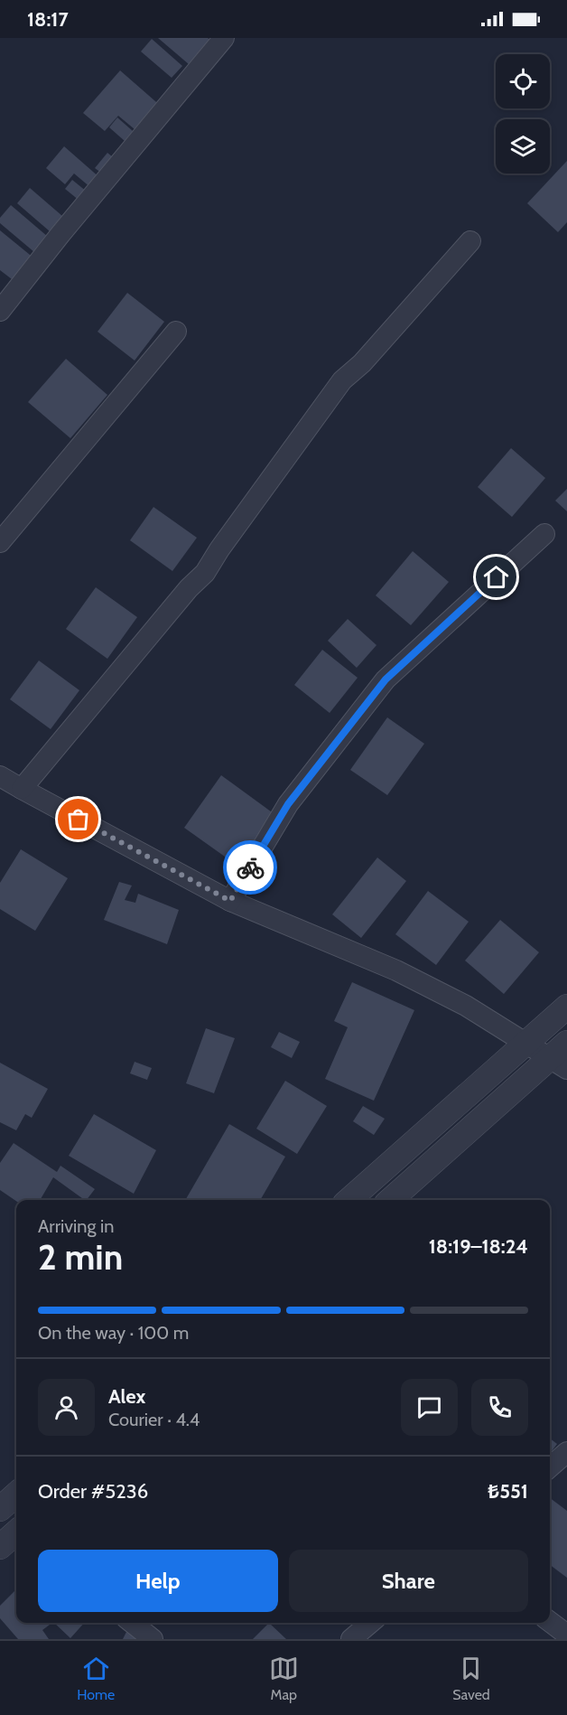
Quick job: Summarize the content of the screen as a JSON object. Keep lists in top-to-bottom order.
{
  "page": {
    "status": "18:17",
    "heading": ["2 min", "Arriving in", "18:19–18:24"],
    "panel": [
      "Alex",
      "Courier · 4.4",
      "Order #5236",
      "₺551"
    ],
    "bar": "On the way · 100 m",
    "buttons": ["Help", "Share"],
    "tabs": ["Home", "Map", "Saved"]
  }
}
